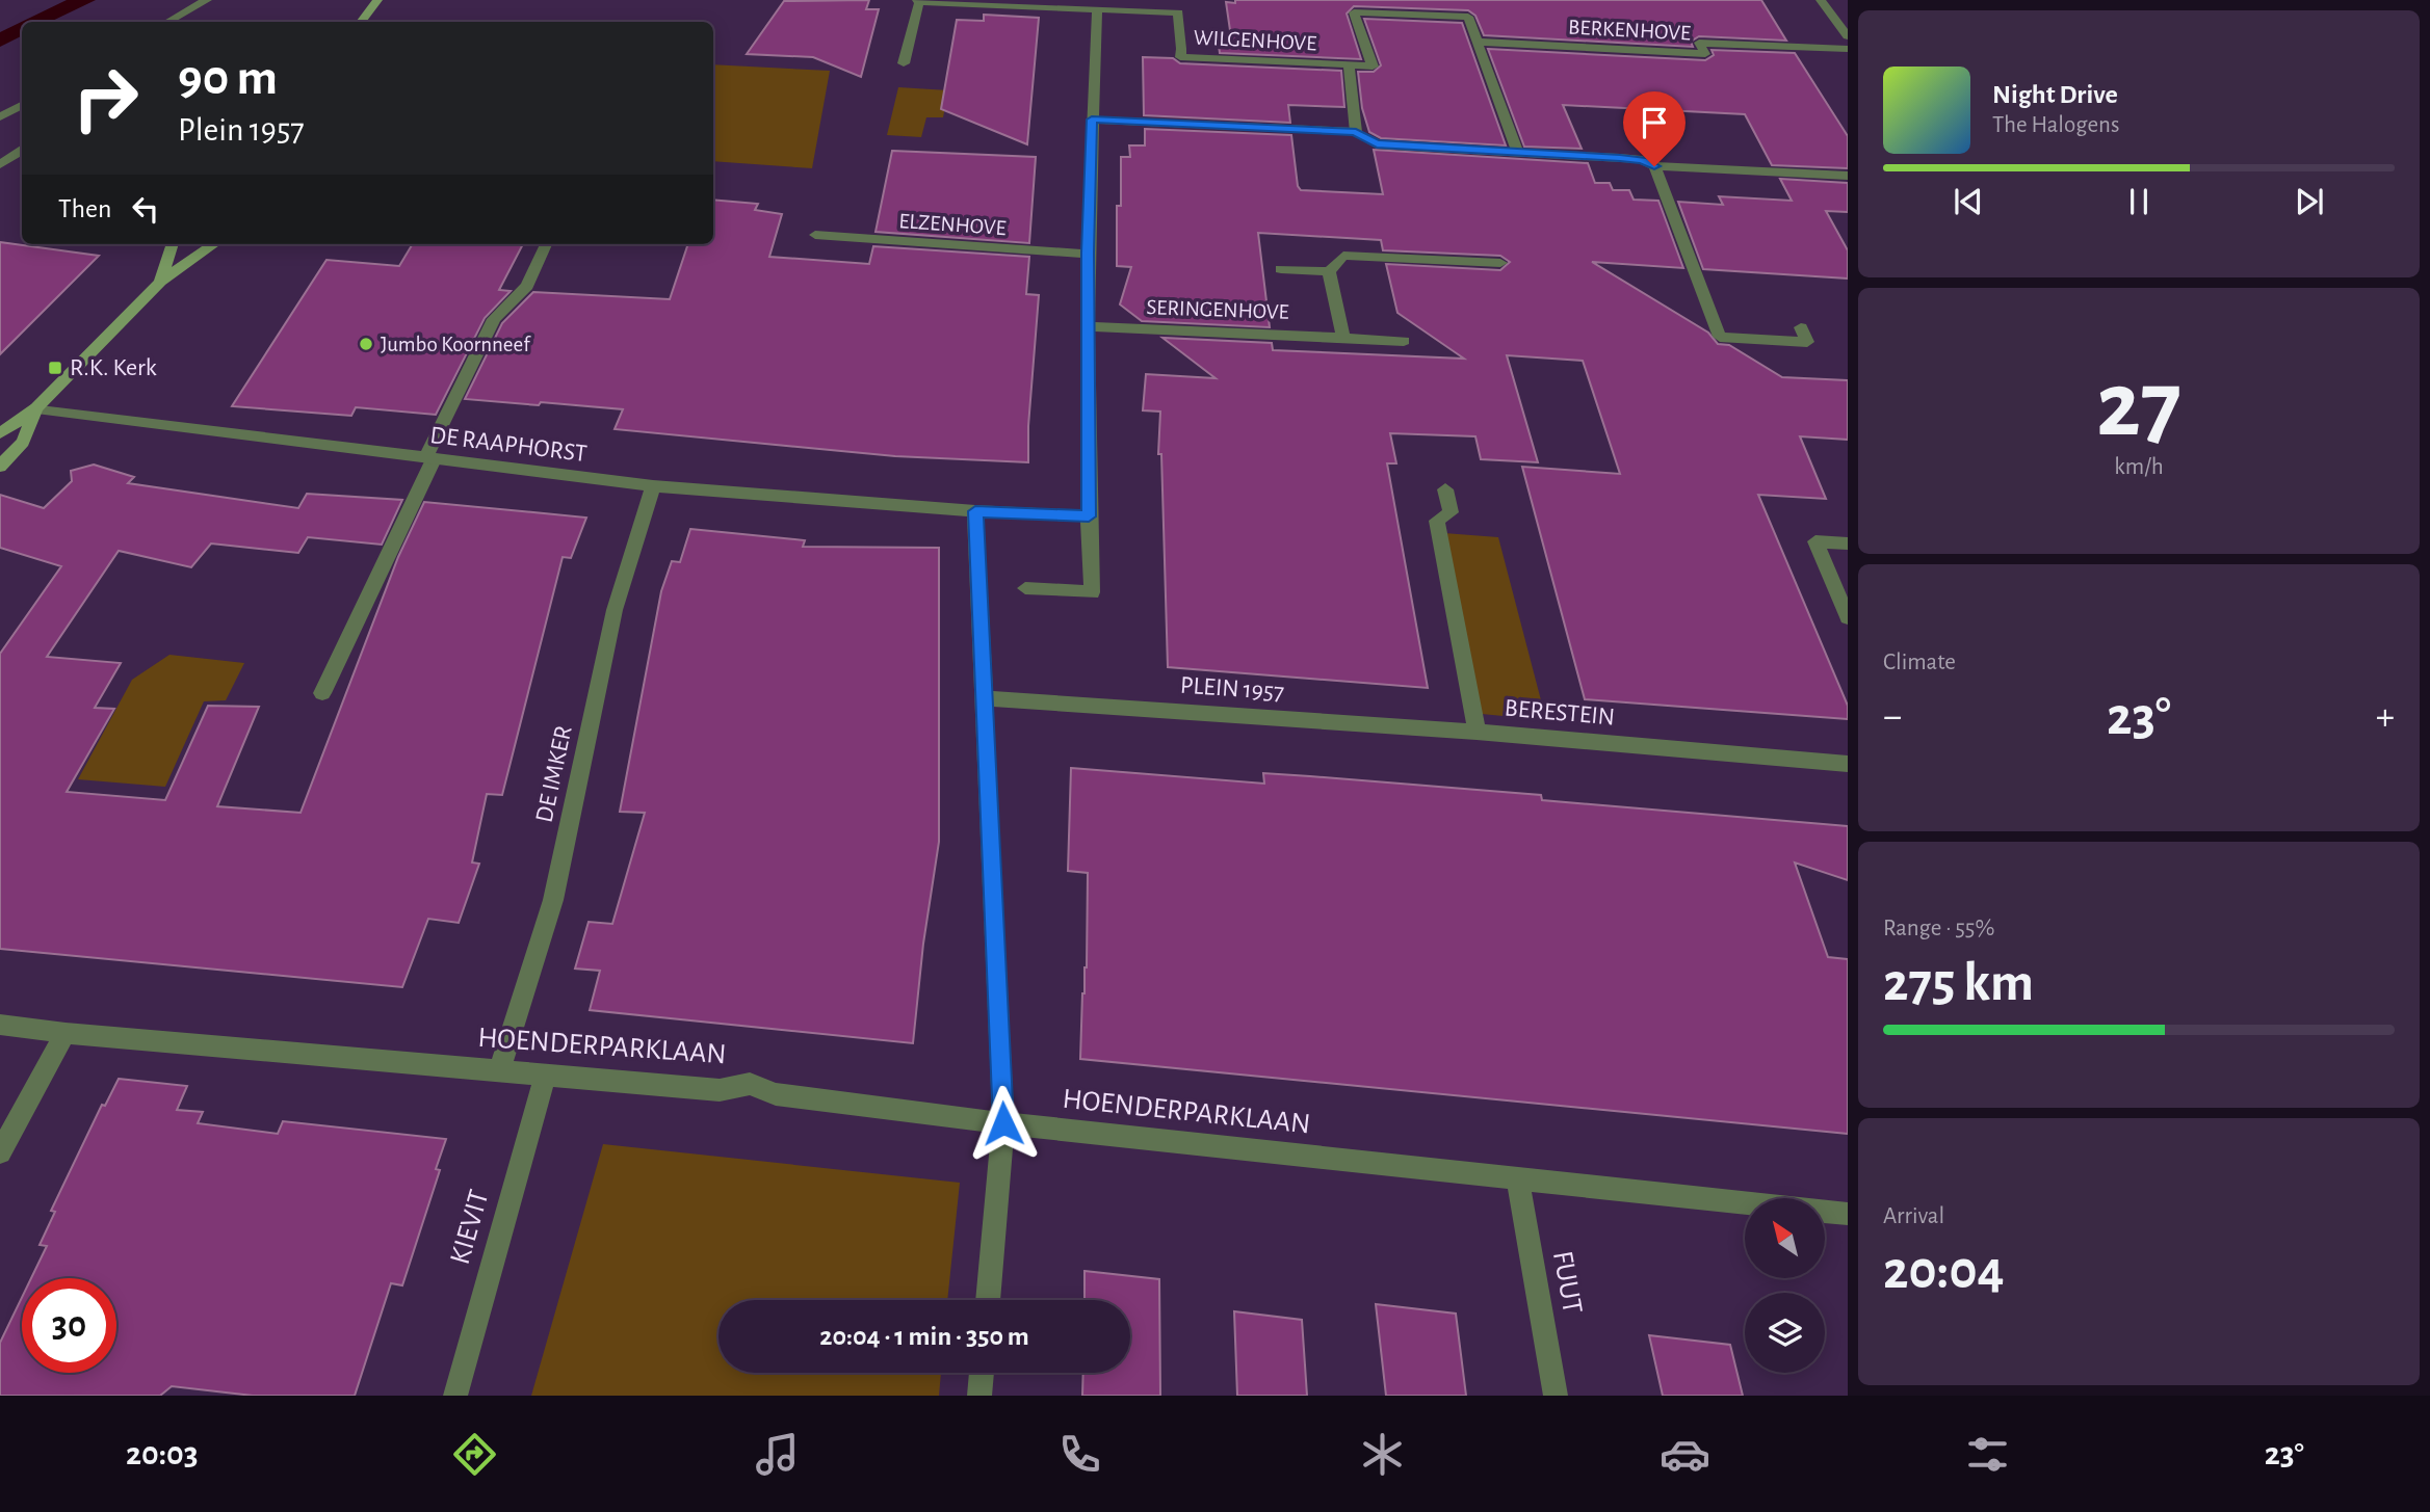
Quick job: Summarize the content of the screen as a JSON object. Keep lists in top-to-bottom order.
{
  "streets": {
    "street": [
      "BERKENHOVE",
      "WILGENHOVE",
      "ELZENHOVE",
      "SERINGENHOVE",
      "DE RAAPHORST",
      "PLEIN 1957",
      "BERESTEIN",
      "DE IMKER",
      "HOENDERPARKLAAN",
      "KIEVIT",
      "FUUT"
    ]
  },
  "crossings": [
    ["BERKENHOVE", "WILGENHOVE"],
    ["DE RAAPHORST", "DE IMKER"],
    ["PLEIN 1957", "BERESTEIN"],
    ["DE IMKER", "HOENDERPARKLAAN"],
    ["HOENDERPARKLAAN", "KIEVIT"],
    ["HOENDERPARKLAAN", "FUUT"]
  ],
  "places": {
    "other": ["Jumbo Koornneef"],
    "transit": ["R.K. Kerk"]
  },
  "north": "top left",
  "page": {
    "turn": ["90 m", "Plein 1957"],
    "song": ["Night Drive", "The Halogens"],
    "then": "Then",
    "tile": [
      ["27", "km/h"],
      "Climate",
      ["Range · 55%", "275 km"],
      ["Arrival", "20:04"]
    ],
    "heat": ["−", "23°", "+"],
    "limit": "30",
    "trip": "20:04 · 1 min · 350 m",
    "tabs": ["20:03", "23°"]
  }
}
